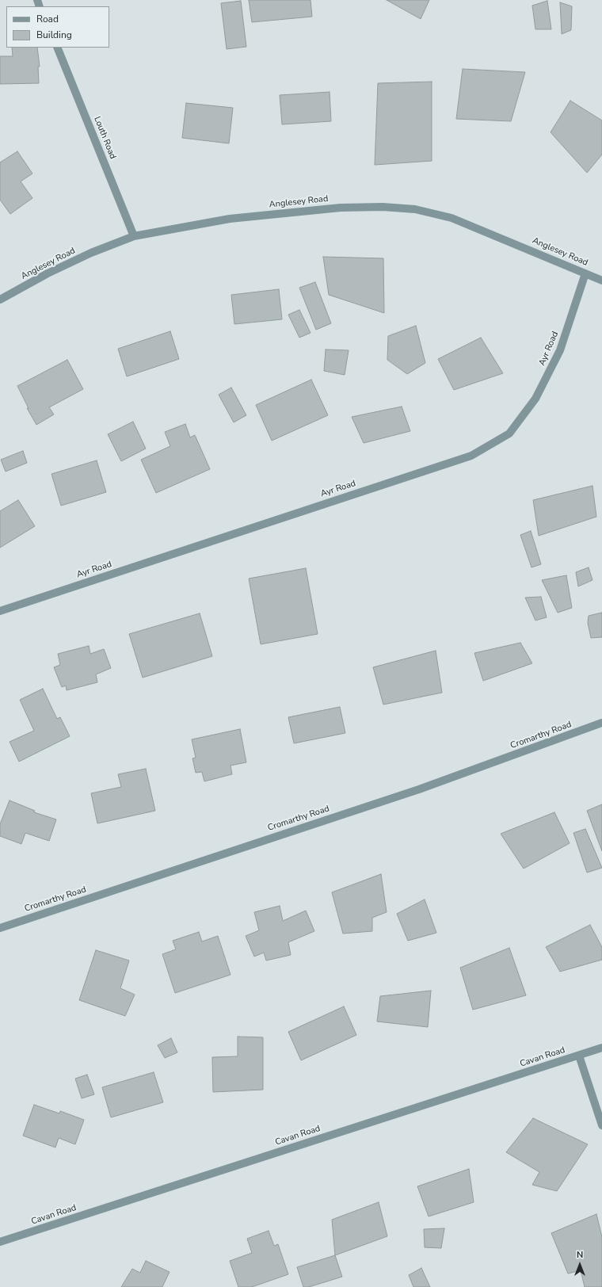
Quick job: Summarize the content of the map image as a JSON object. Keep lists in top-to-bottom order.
{
  "streets": {
    "street": [
      "Louth Road",
      "Anglesey Road",
      "Ayr Road",
      "Cromarthy Road",
      "Cavan Road"
    ]
  },
  "crossings": [
    ["Louth Road", "Anglesey Road"],
    ["Anglesey Road", "Ayr Road"]
  ],
  "legend": ["Road", "Building"],
  "north": "top"
}
